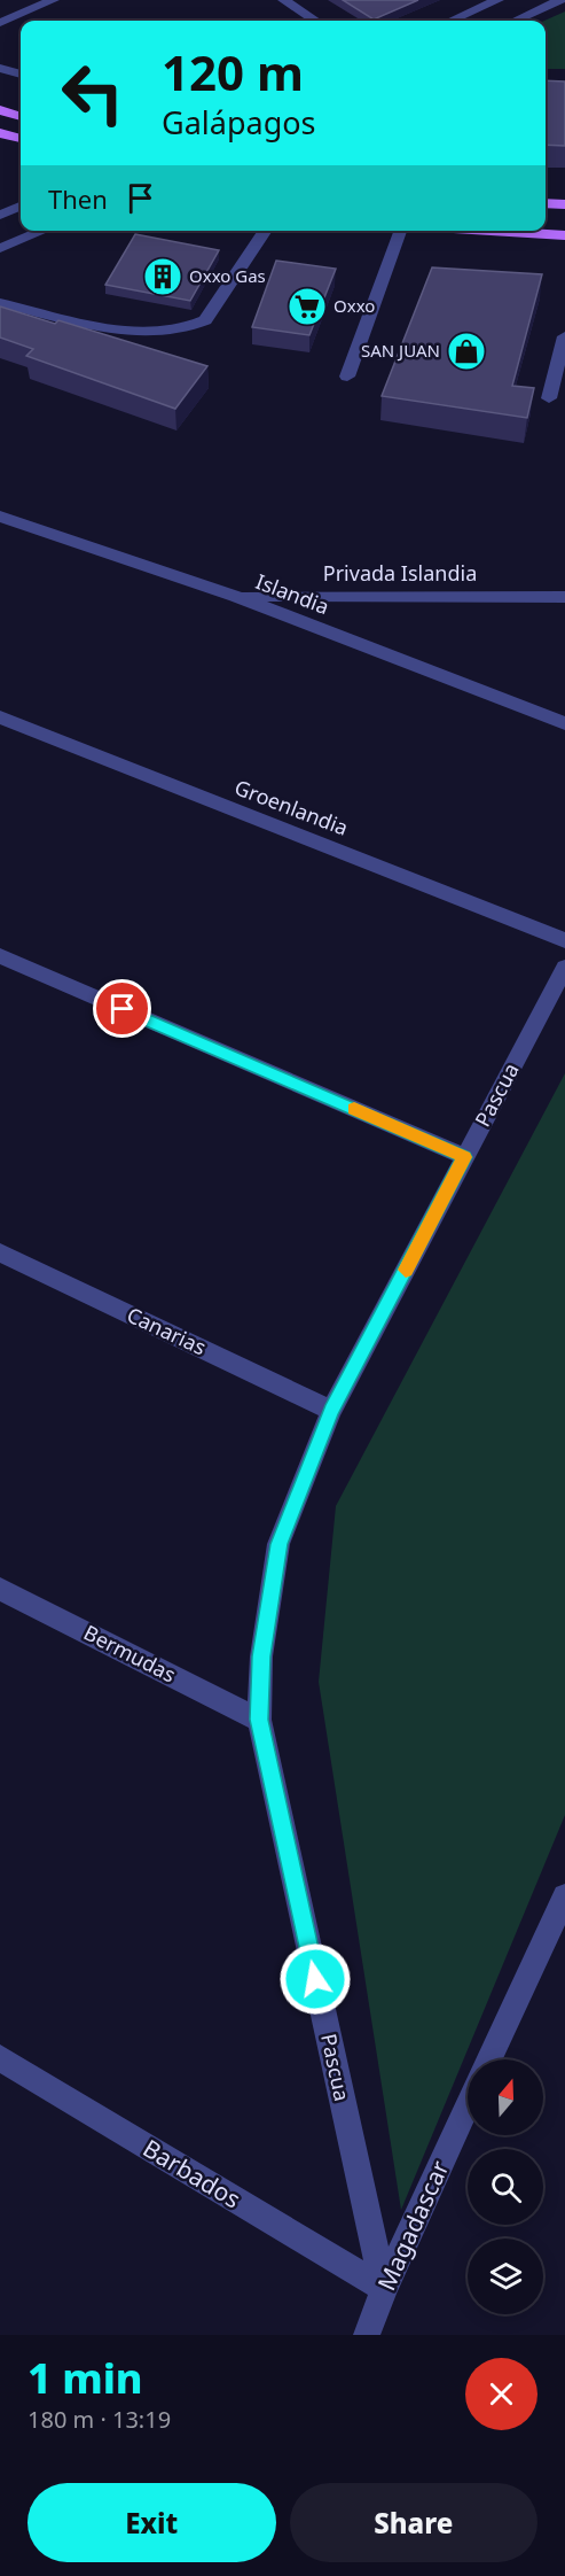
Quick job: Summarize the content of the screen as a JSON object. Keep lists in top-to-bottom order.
{
  "streets": {
    "street": [
      "Privada Islandia",
      "Islandia",
      "Groenlandia",
      "Pascua",
      "Canarias",
      "Bermudas",
      "Barbados",
      "Magadascar"
    ]
  },
  "crossings": [
    ["Privada Islandia", "Islandia"],
    ["Pascua", "Canarias"],
    ["Pascua", "Bermudas"],
    ["Pascua", "Barbados"],
    ["Pascua", "Magadascar"],
    ["Barbados", "Magadascar"]
  ],
  "places": {
    "building": ["Oxxo Gas"],
    "supermarket": ["Oxxo"],
    "shop": ["SAN JUAN"]
  },
  "north": "top",
  "page": {
    "turn": ["120 m", "Galápagos"],
    "then": "Then",
    "heading": ["1 min", "180 m · 13:19"],
    "buttons": ["Exit", "Share"]
  }
}
